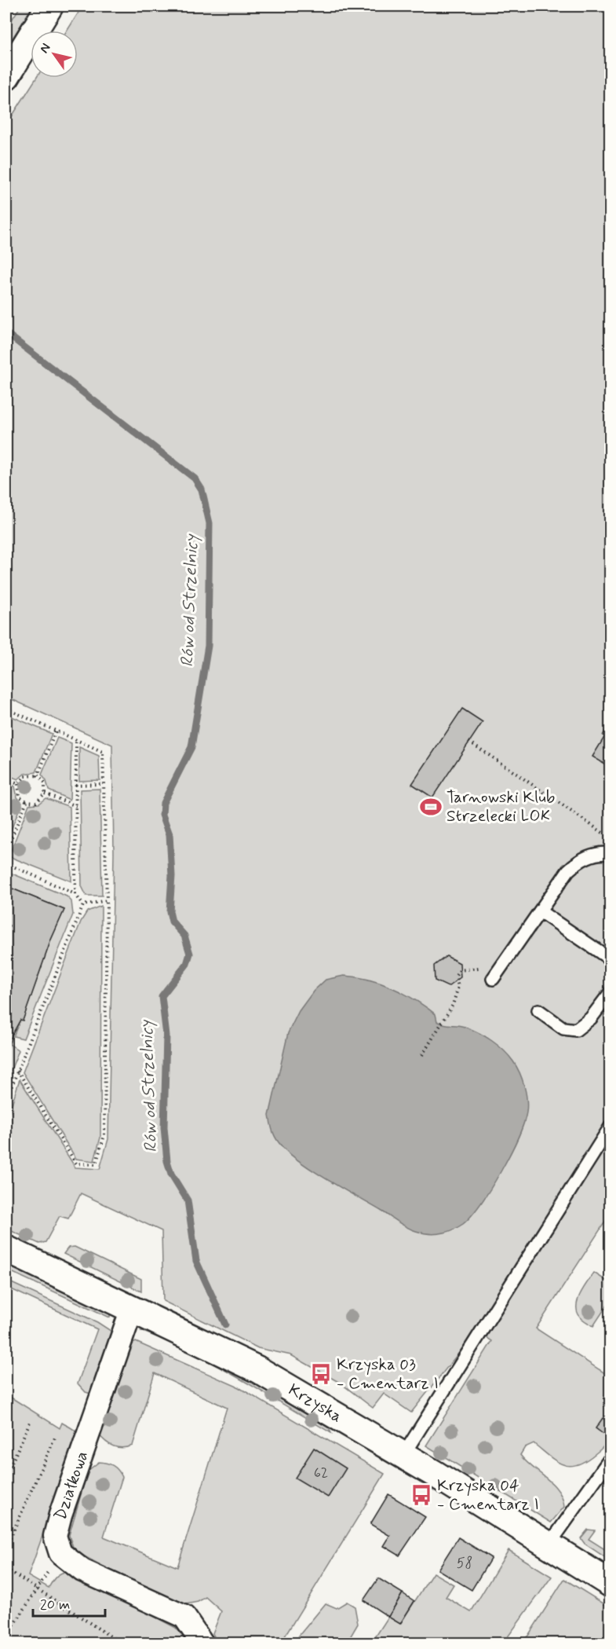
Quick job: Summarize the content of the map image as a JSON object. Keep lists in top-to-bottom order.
{
  "streets": {
    "street": ["Krzyska", "Działkowa"]
  },
  "crossings": [
    ["Krzyska", "Działkowa"]
  ],
  "water": ["Rów od Strzelnicy"],
  "places": {
    "sports": ["Tarnowski Klub Strzelecki LOK"],
    "bus stop": ["Krzyska 03 - Cmentarz I", "Krzyska 04 - Cmentarz I"]
  },
  "house_numbers": ["62", "58"],
  "scale_bar": "20 m",
  "north": "top left"
}
